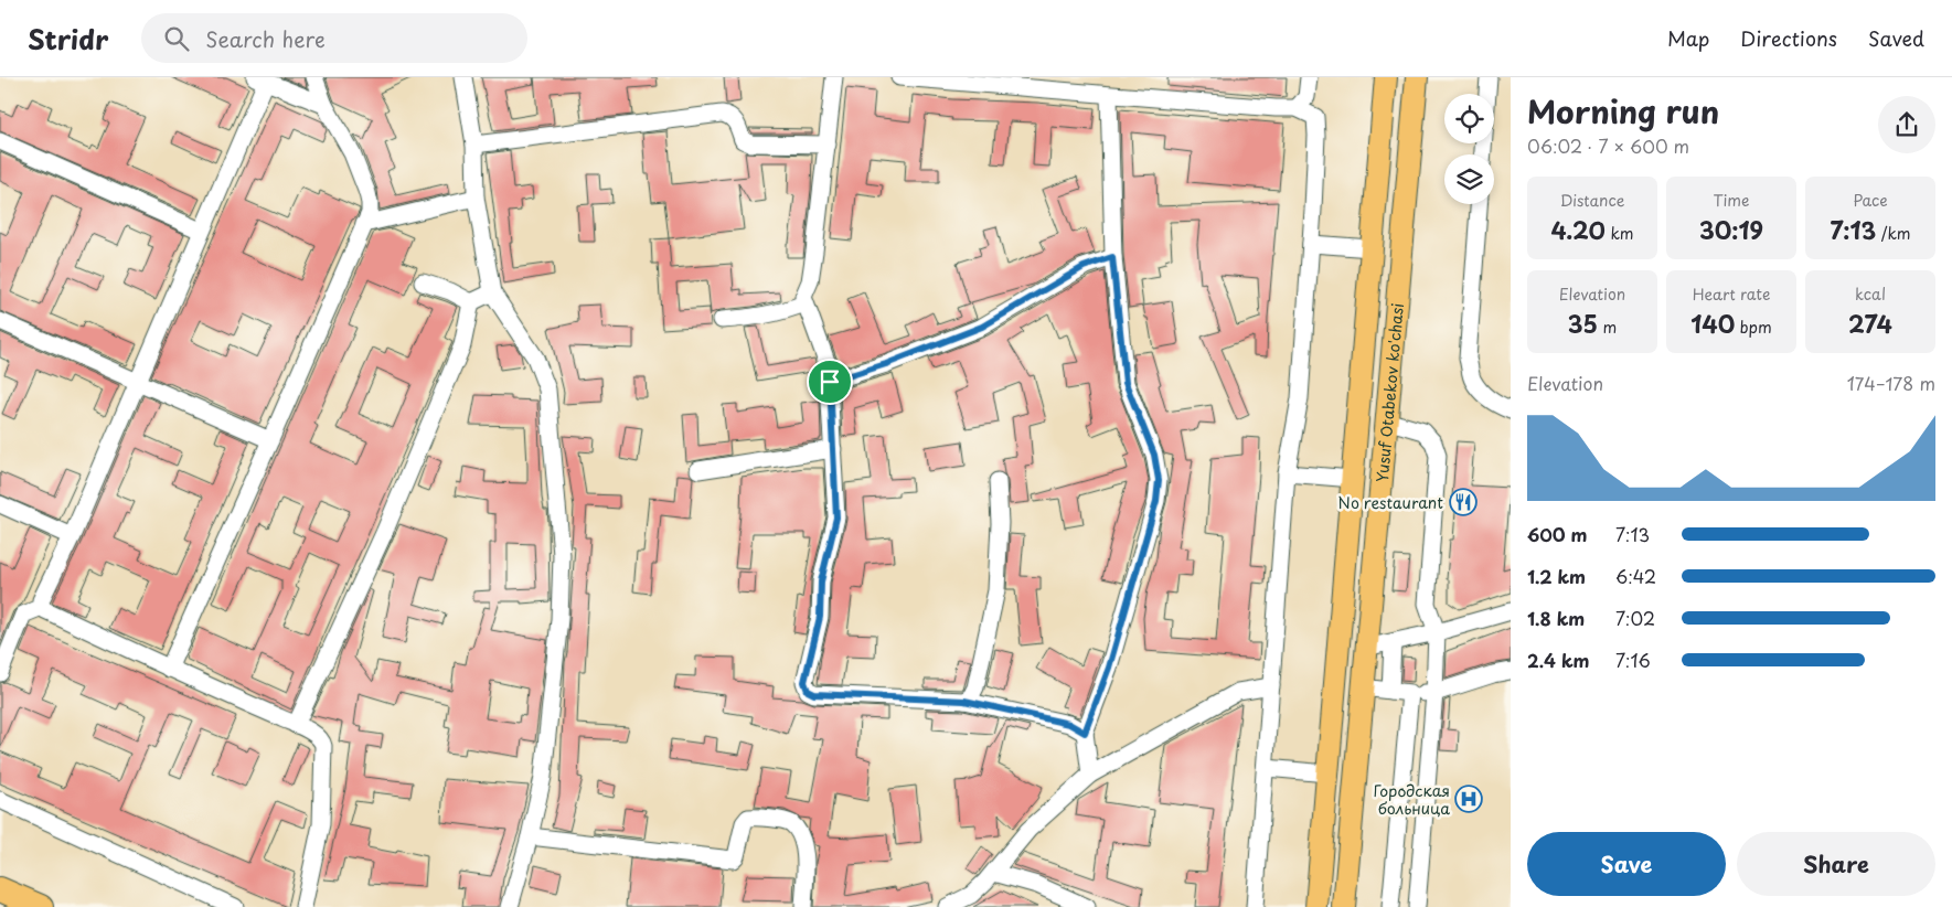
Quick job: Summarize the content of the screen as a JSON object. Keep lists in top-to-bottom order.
{
  "streets": {
    "main road": ["Yusuf Otabekov ko'chasi"]
  },
  "places": {
    "restaurant": ["No restaurant"],
    "hospital": ["Городская больница"]
  },
  "page": {
    "header": "Stridr",
    "search": "Search here",
    "nav": ["Map", "Directions", "Saved"],
    "heading": ["Morning run", "06:02 · 7 × 600 m"],
    "stats": [
      ["Distance", "4.20 km"],
      ["Time", "30:19"],
      ["Pace", "7:13 /km"],
      ["Elevation", "35 m"],
      ["Heart rate", "140 bpm"],
      ["kcal", "274"]
    ],
    "chart": ["Elevation", "174–178 m"],
    "list": [
      {
        "name": "600 m",
        "note": "7:13"
      },
      {
        "name": "1.2 km",
        "note": "6:42"
      },
      {
        "name": "1.8 km",
        "note": "7:02"
      },
      {
        "name": "2.4 km",
        "note": "7:16"
      }
    ],
    "buttons": ["Save", "Share"]
  }
}
